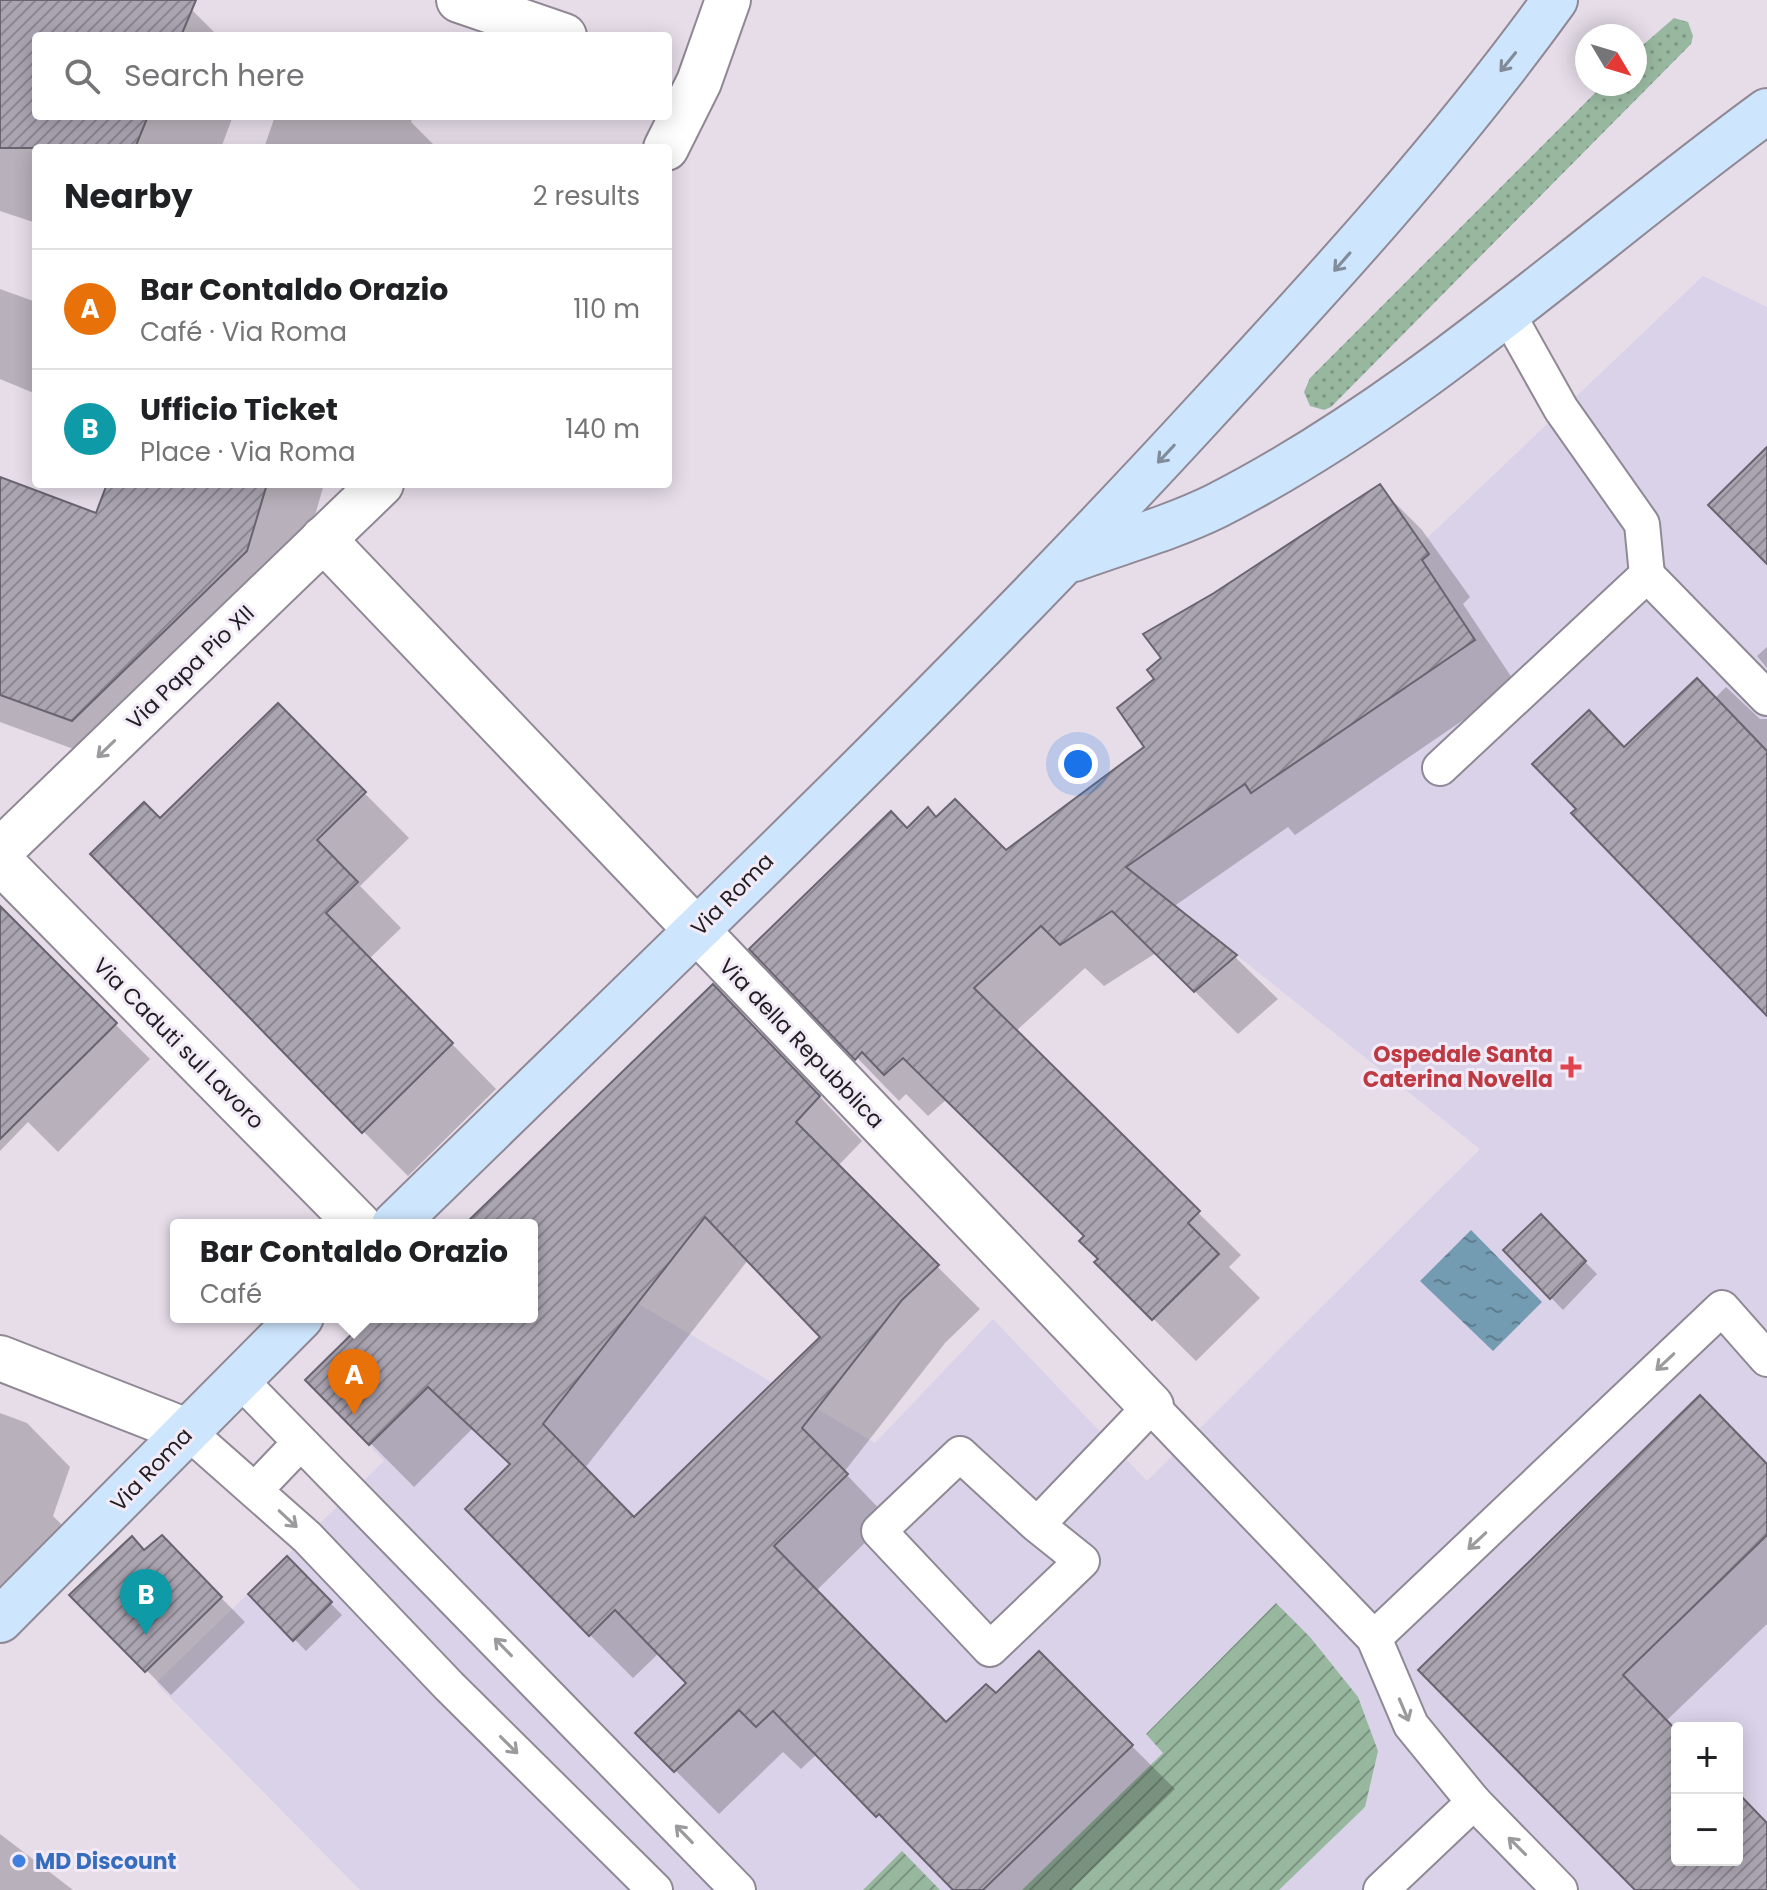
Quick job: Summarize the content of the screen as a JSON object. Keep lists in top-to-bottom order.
{
  "streets": {
    "main road": ["Via Roma"],
    "street": ["Via Papa Pio XII", "Via Caduti sul Lavoro", "Via della Repubblica"]
  },
  "crossings": [
    ["Via Papa Pio XII", "Via della Repubblica"],
    ["Via Roma", "Via della Repubblica"]
  ],
  "one_way": ["Via Papa Pio XII"],
  "places": {
    "health": ["Ospedale Santa Caterina Novella"],
    "other": ["MD Discount"]
  },
  "north": "bottom right",
  "page": {
    "search": "Search here",
    "heading": ["Nearby", "2 results"],
    "list": [
      {
        "mark": "A",
        "name": "Bar Contaldo Orazio",
        "note": "Café · Via Roma",
        "value": "110 m"
      },
      {
        "mark": "B",
        "name": "Ufficio Ticket",
        "note": "Place · Via Roma",
        "value": "140 m"
      }
    ],
    "popup": ["Bar Contaldo Orazio", "Café"],
    "pins": ["A", "B"],
    "map_buttons": ["+", "−"]
  }
}
